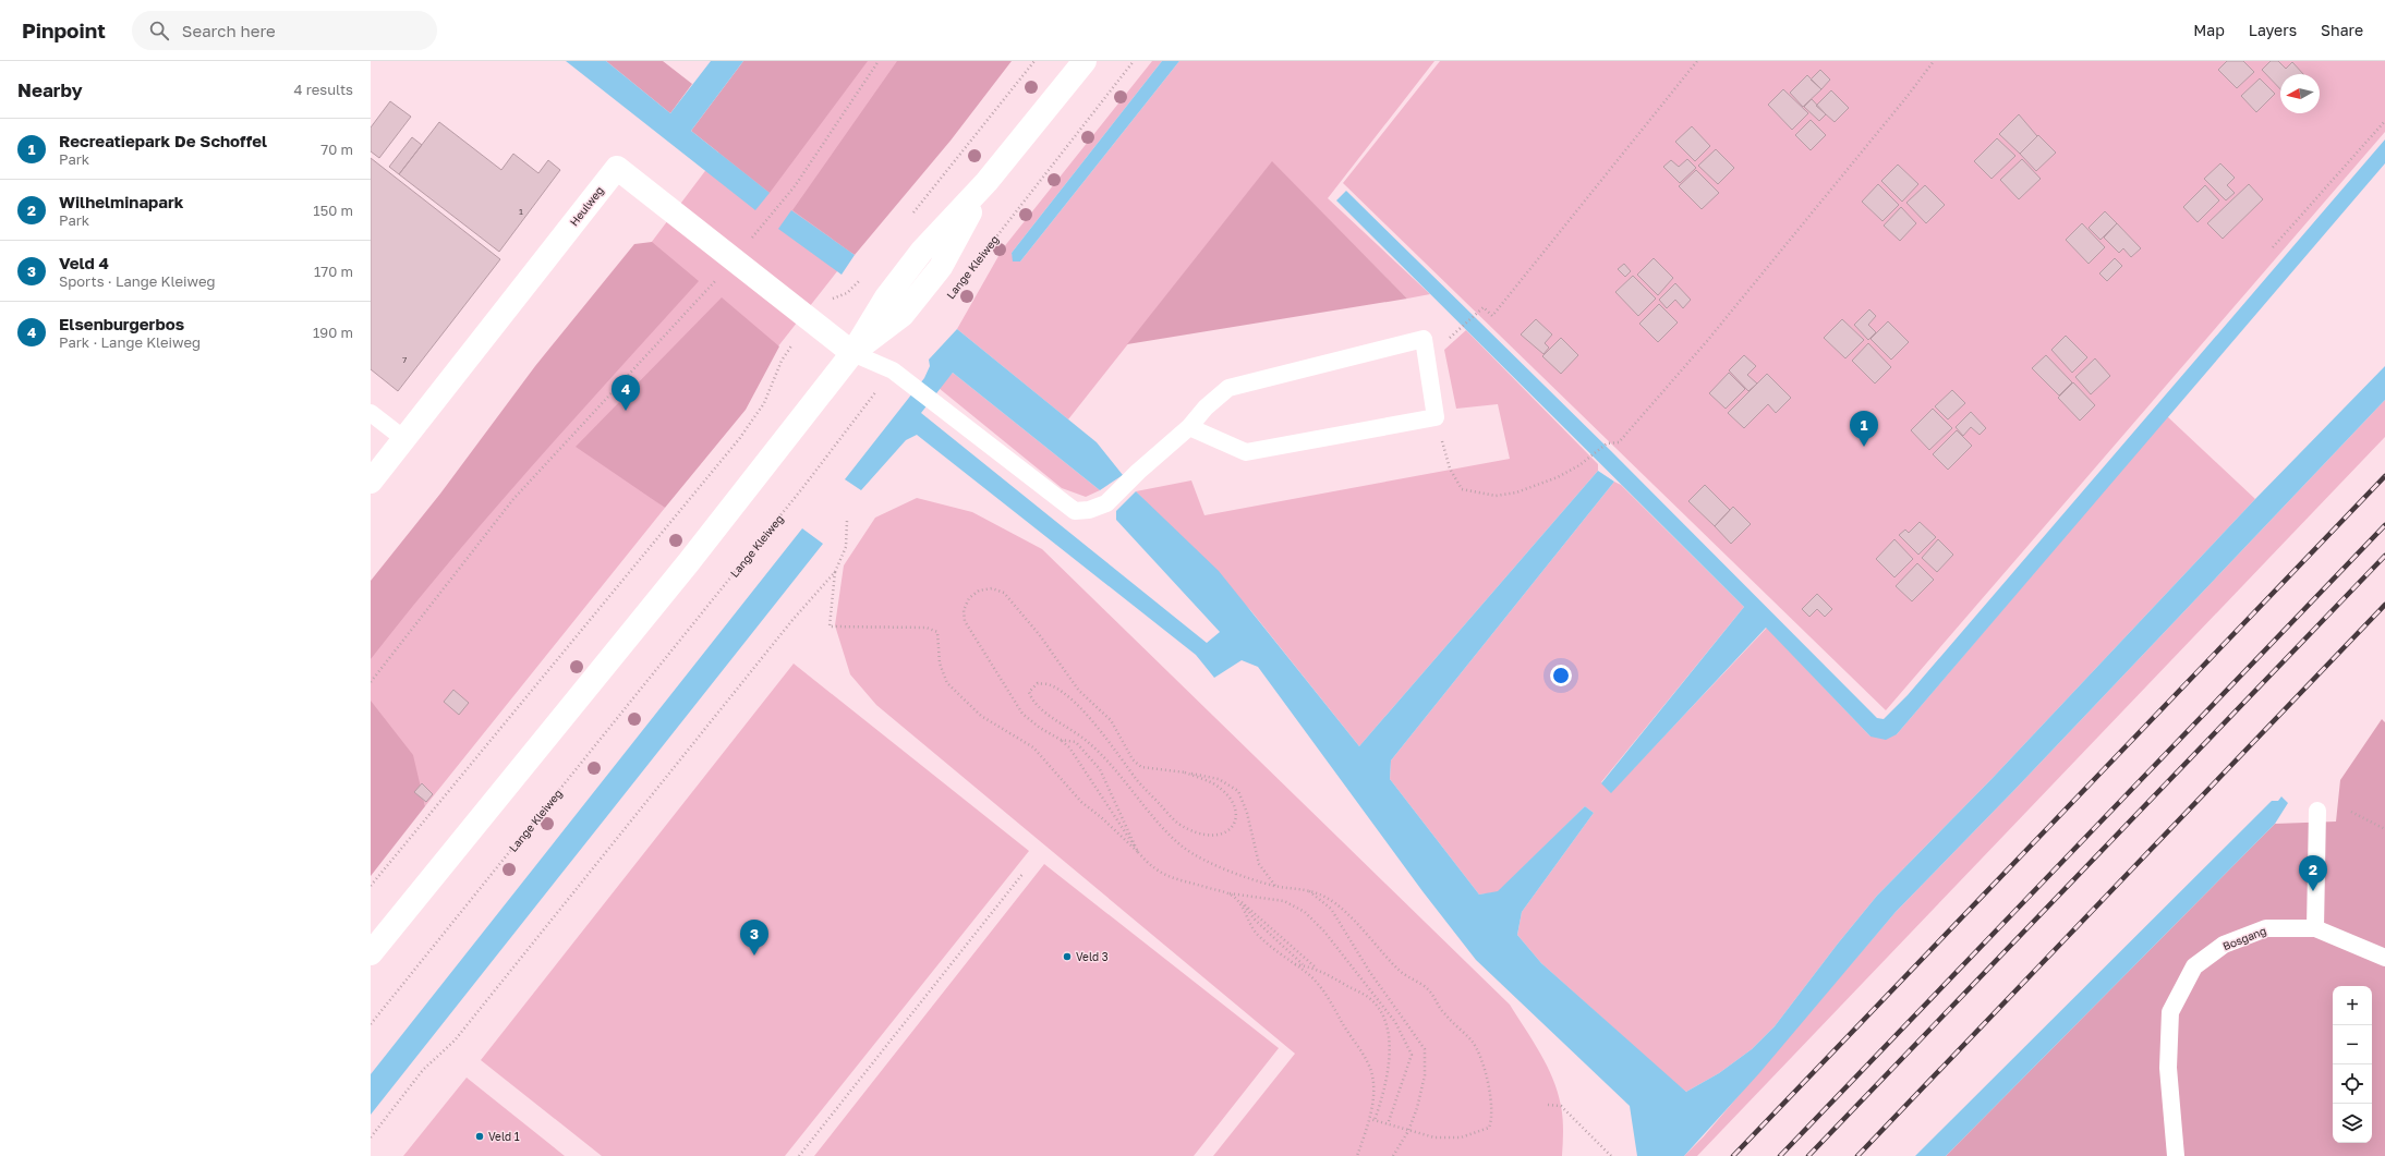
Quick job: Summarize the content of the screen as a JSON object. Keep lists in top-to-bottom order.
{
  "streets": {
    "street": ["Heulweg"],
    "lane": ["Bosgang"],
    "path": ["Lange Kleiweg"]
  },
  "places": ["Veld 3", "Veld 1"],
  "house_numbers": ["1", "7"],
  "north": "left",
  "page": {
    "header": "Pinpoint",
    "search": "Search here",
    "nav": ["Map", "Layers", "Share"],
    "heading": ["Nearby", "4 results"],
    "list": [
      {
        "mark": "1",
        "name": "Recreatiepark De Schoffel",
        "note": "Park",
        "value": "70 m"
      },
      {
        "mark": "2",
        "name": "Wilhelminapark",
        "note": "Park",
        "value": "150 m"
      },
      {
        "mark": "3",
        "name": "Veld 4",
        "note": "Sports · Lange Kleiweg",
        "value": "170 m"
      },
      {
        "mark": "4",
        "name": "Elsenburgerbos",
        "note": "Park · Lange Kleiweg",
        "value": "190 m"
      }
    ],
    "pins": [
      "4",
      "1",
      "2",
      "3"
    ],
    "map_buttons": ["+", "−"]
  }
}
